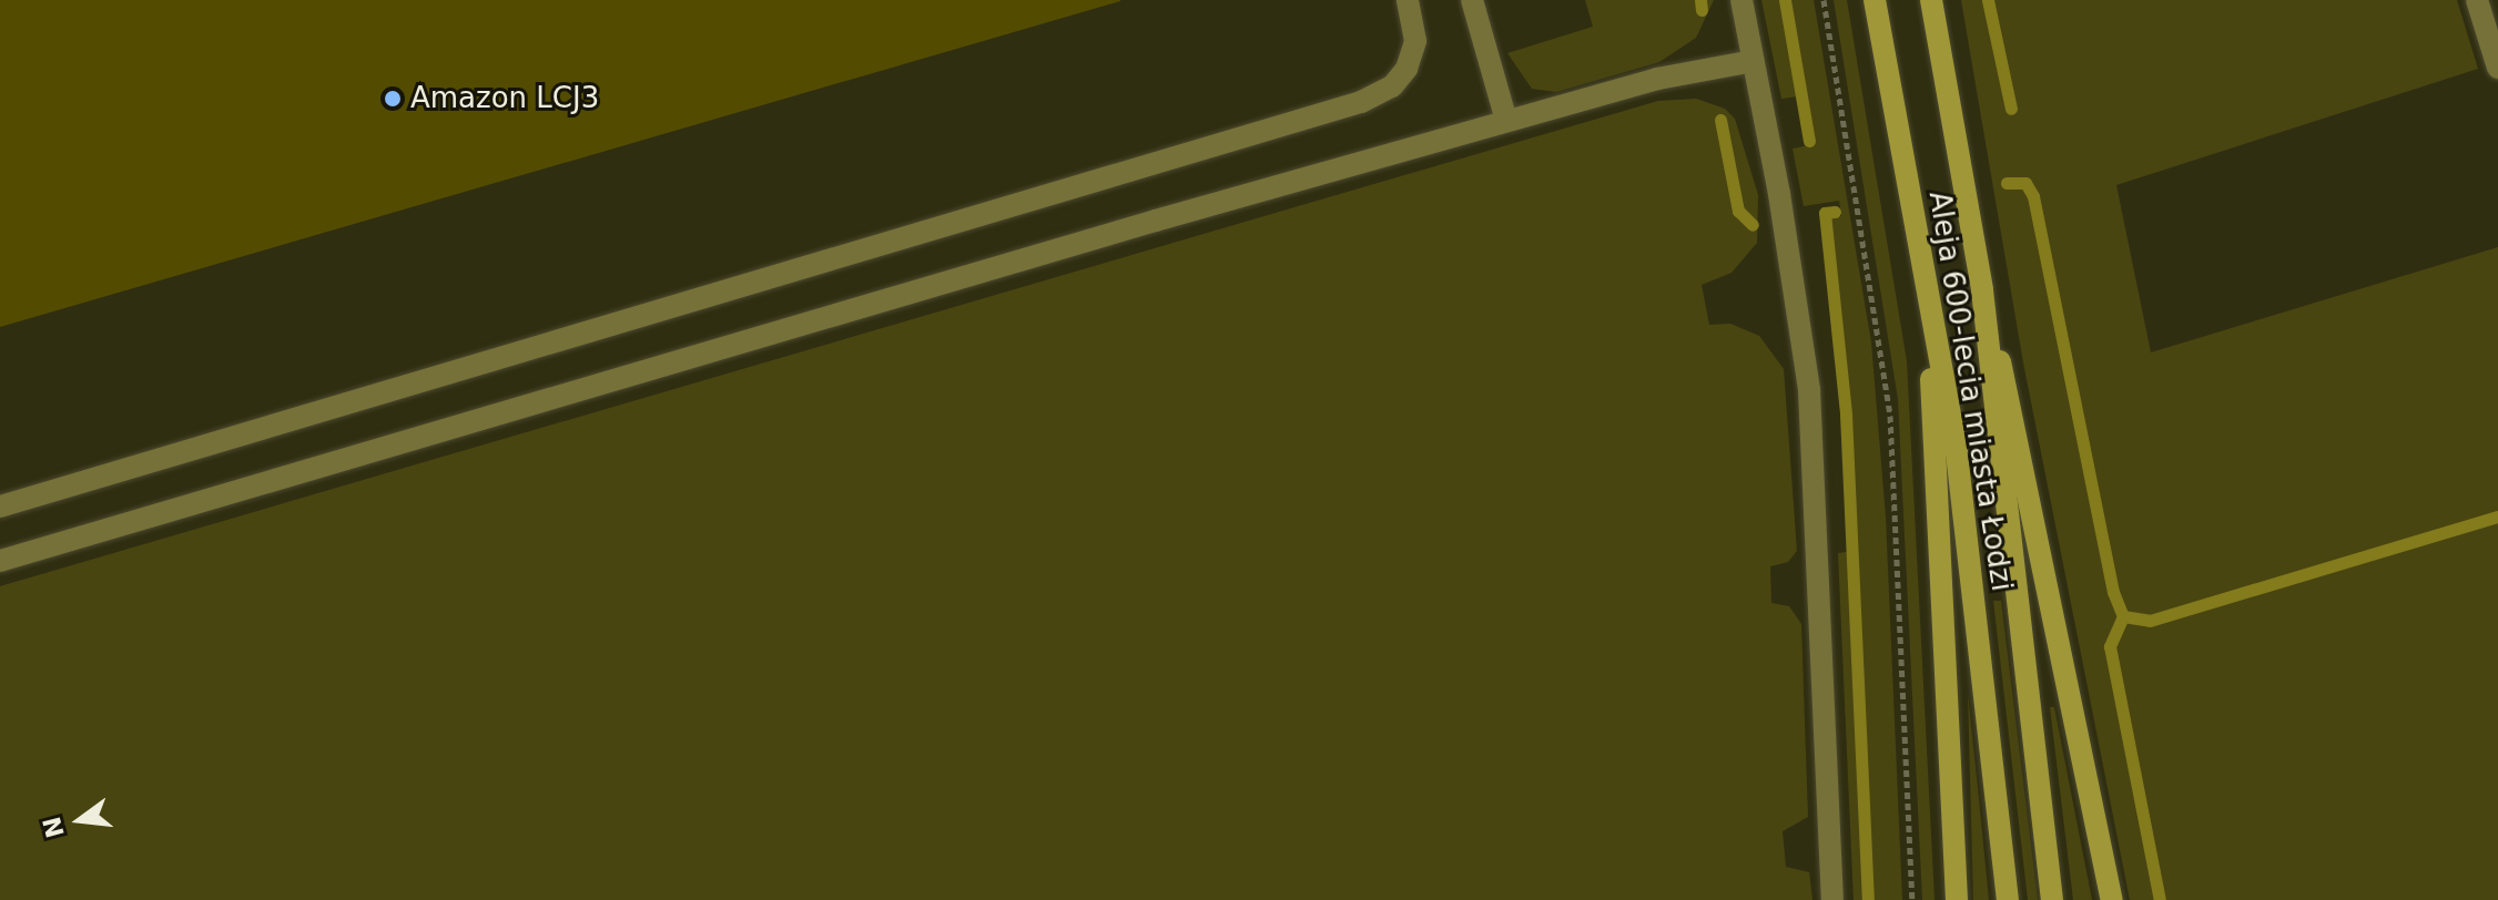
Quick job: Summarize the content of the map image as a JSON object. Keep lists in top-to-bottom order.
{
  "streets": {
    "main road": ["Aleja 600-lecia miasta Łodzi"]
  },
  "places": ["Amazon LCJ3"],
  "north": "left"
}
